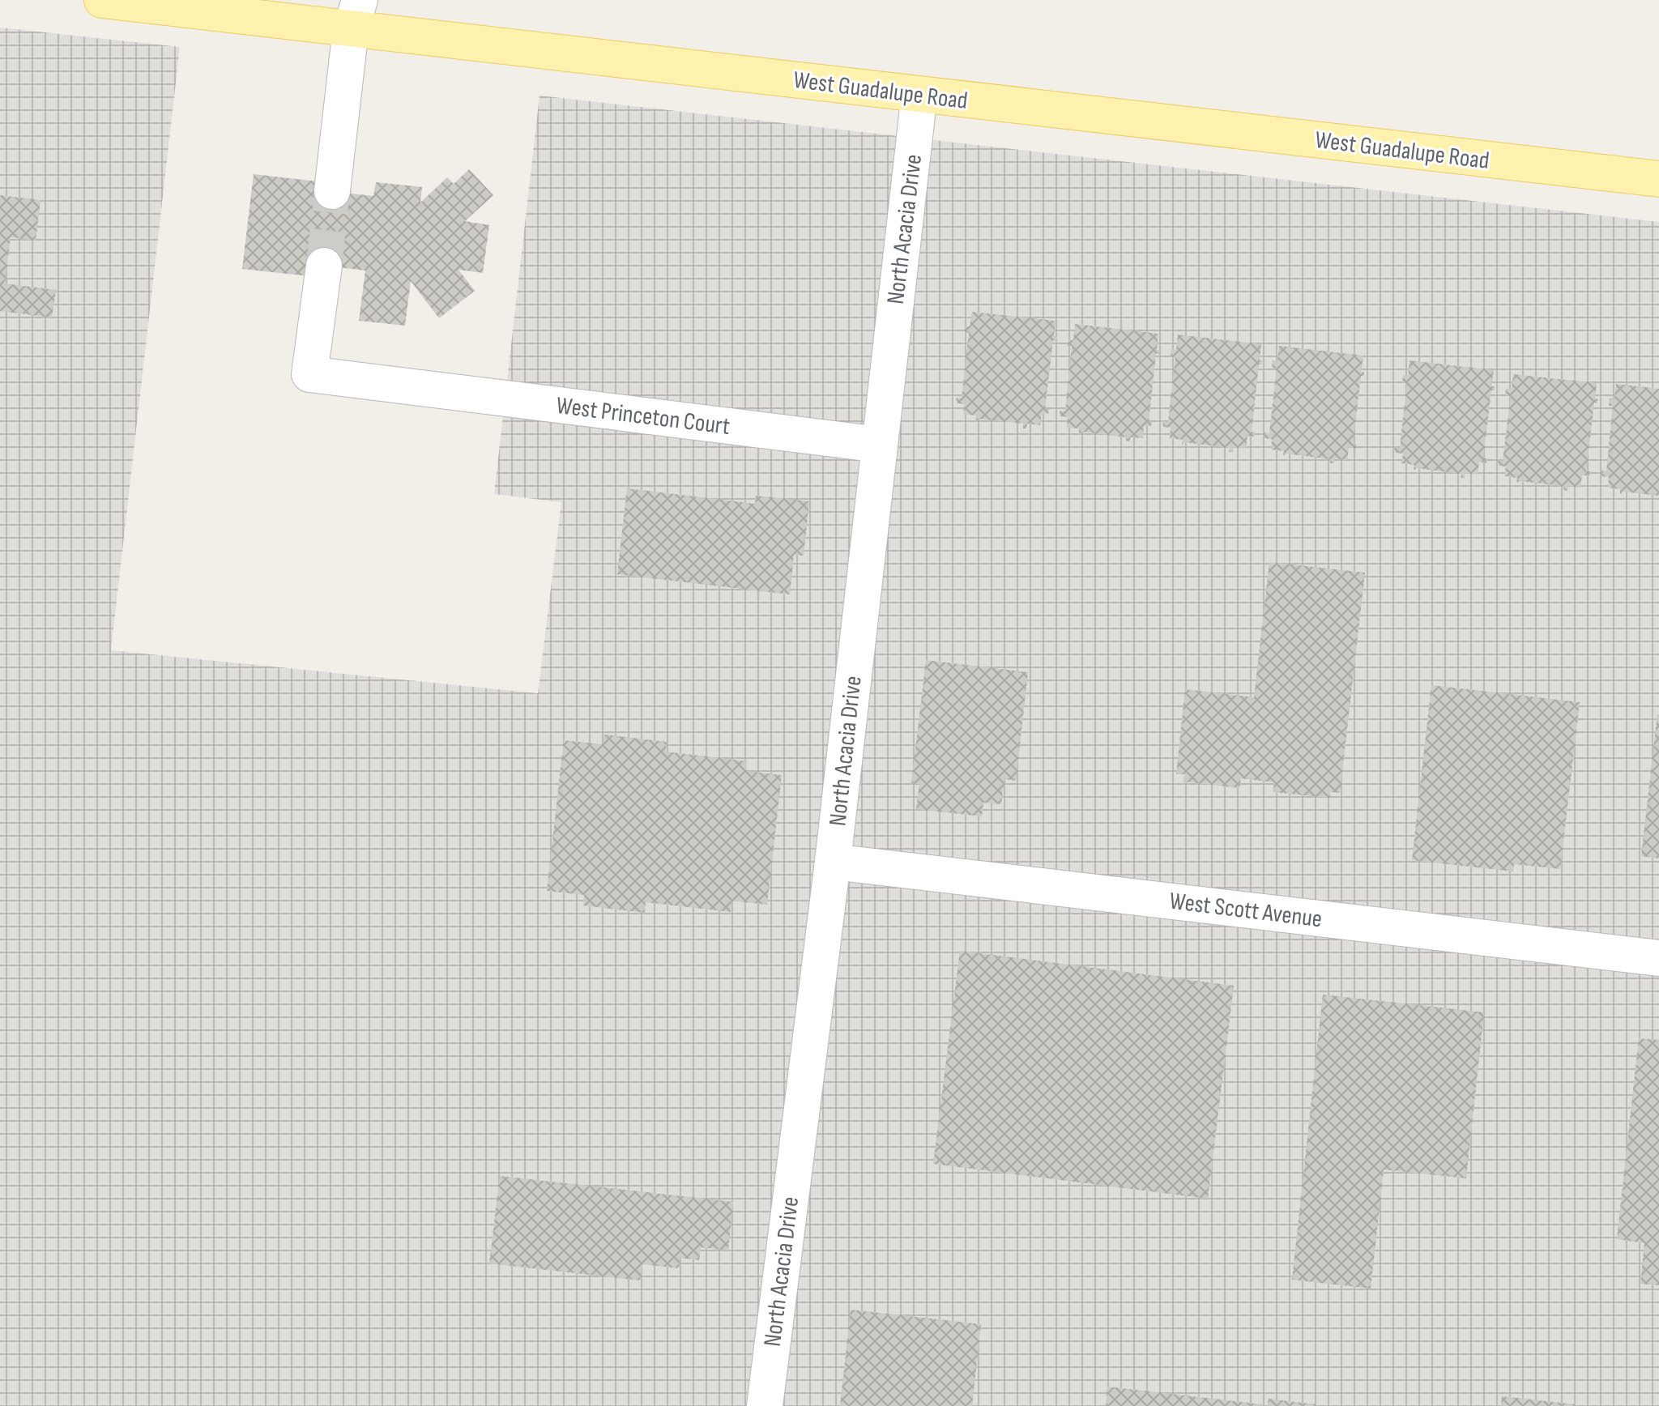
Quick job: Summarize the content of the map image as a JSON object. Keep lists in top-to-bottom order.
{
  "streets": {
    "main road": ["West Guadalupe Road"],
    "street": ["North Acacia Drive", "West Princeton Court", "West Scott Avenue"]
  },
  "crossings": [
    ["West Guadalupe Road", "North Acacia Drive"],
    ["North Acacia Drive", "West Princeton Court"],
    ["North Acacia Drive", "West Scott Avenue"]
  ]
}
